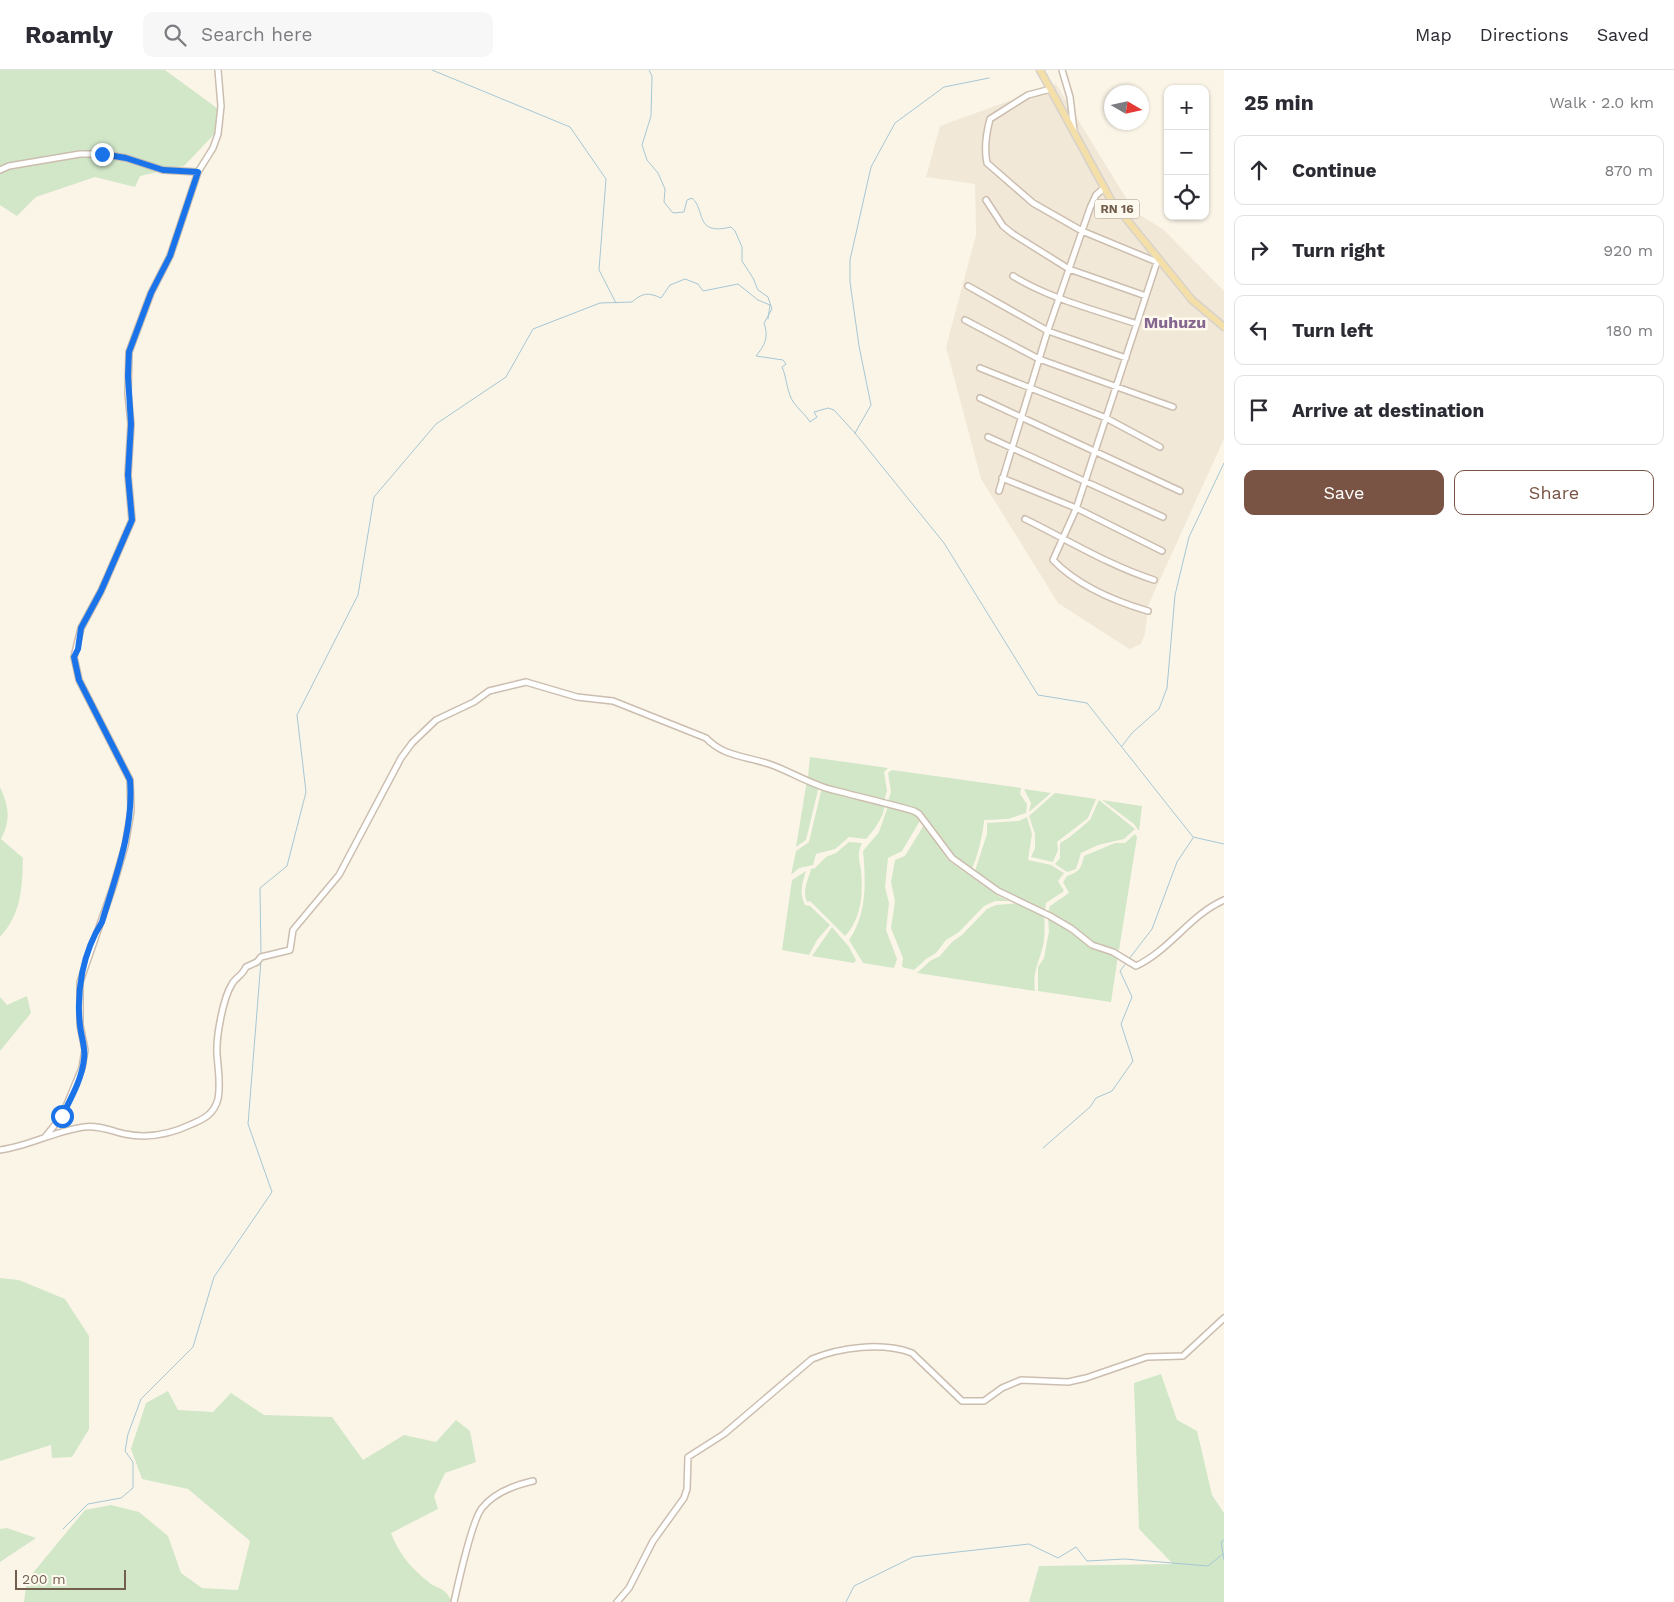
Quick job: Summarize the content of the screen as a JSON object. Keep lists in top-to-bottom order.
{
  "streets": {
    "main road": ["RN 16"]
  },
  "districts": ["Muhuzu"],
  "scale_bar": "200 m",
  "north": "right",
  "page": {
    "header": "Roamly",
    "search": "Search here",
    "nav": ["Map", "Directions", "Saved"],
    "heading": ["25 min", "Walk · 2.0 km"],
    "map_buttons": ["+", "−"],
    "list": [
      ["Continue", "870 m"],
      ["Turn right", "920 m"],
      ["Turn left", "180 m"],
      "Arrive at destination"
    ],
    "buttons": ["Save", "Share"],
    "scale": "200 m"
  }
}
